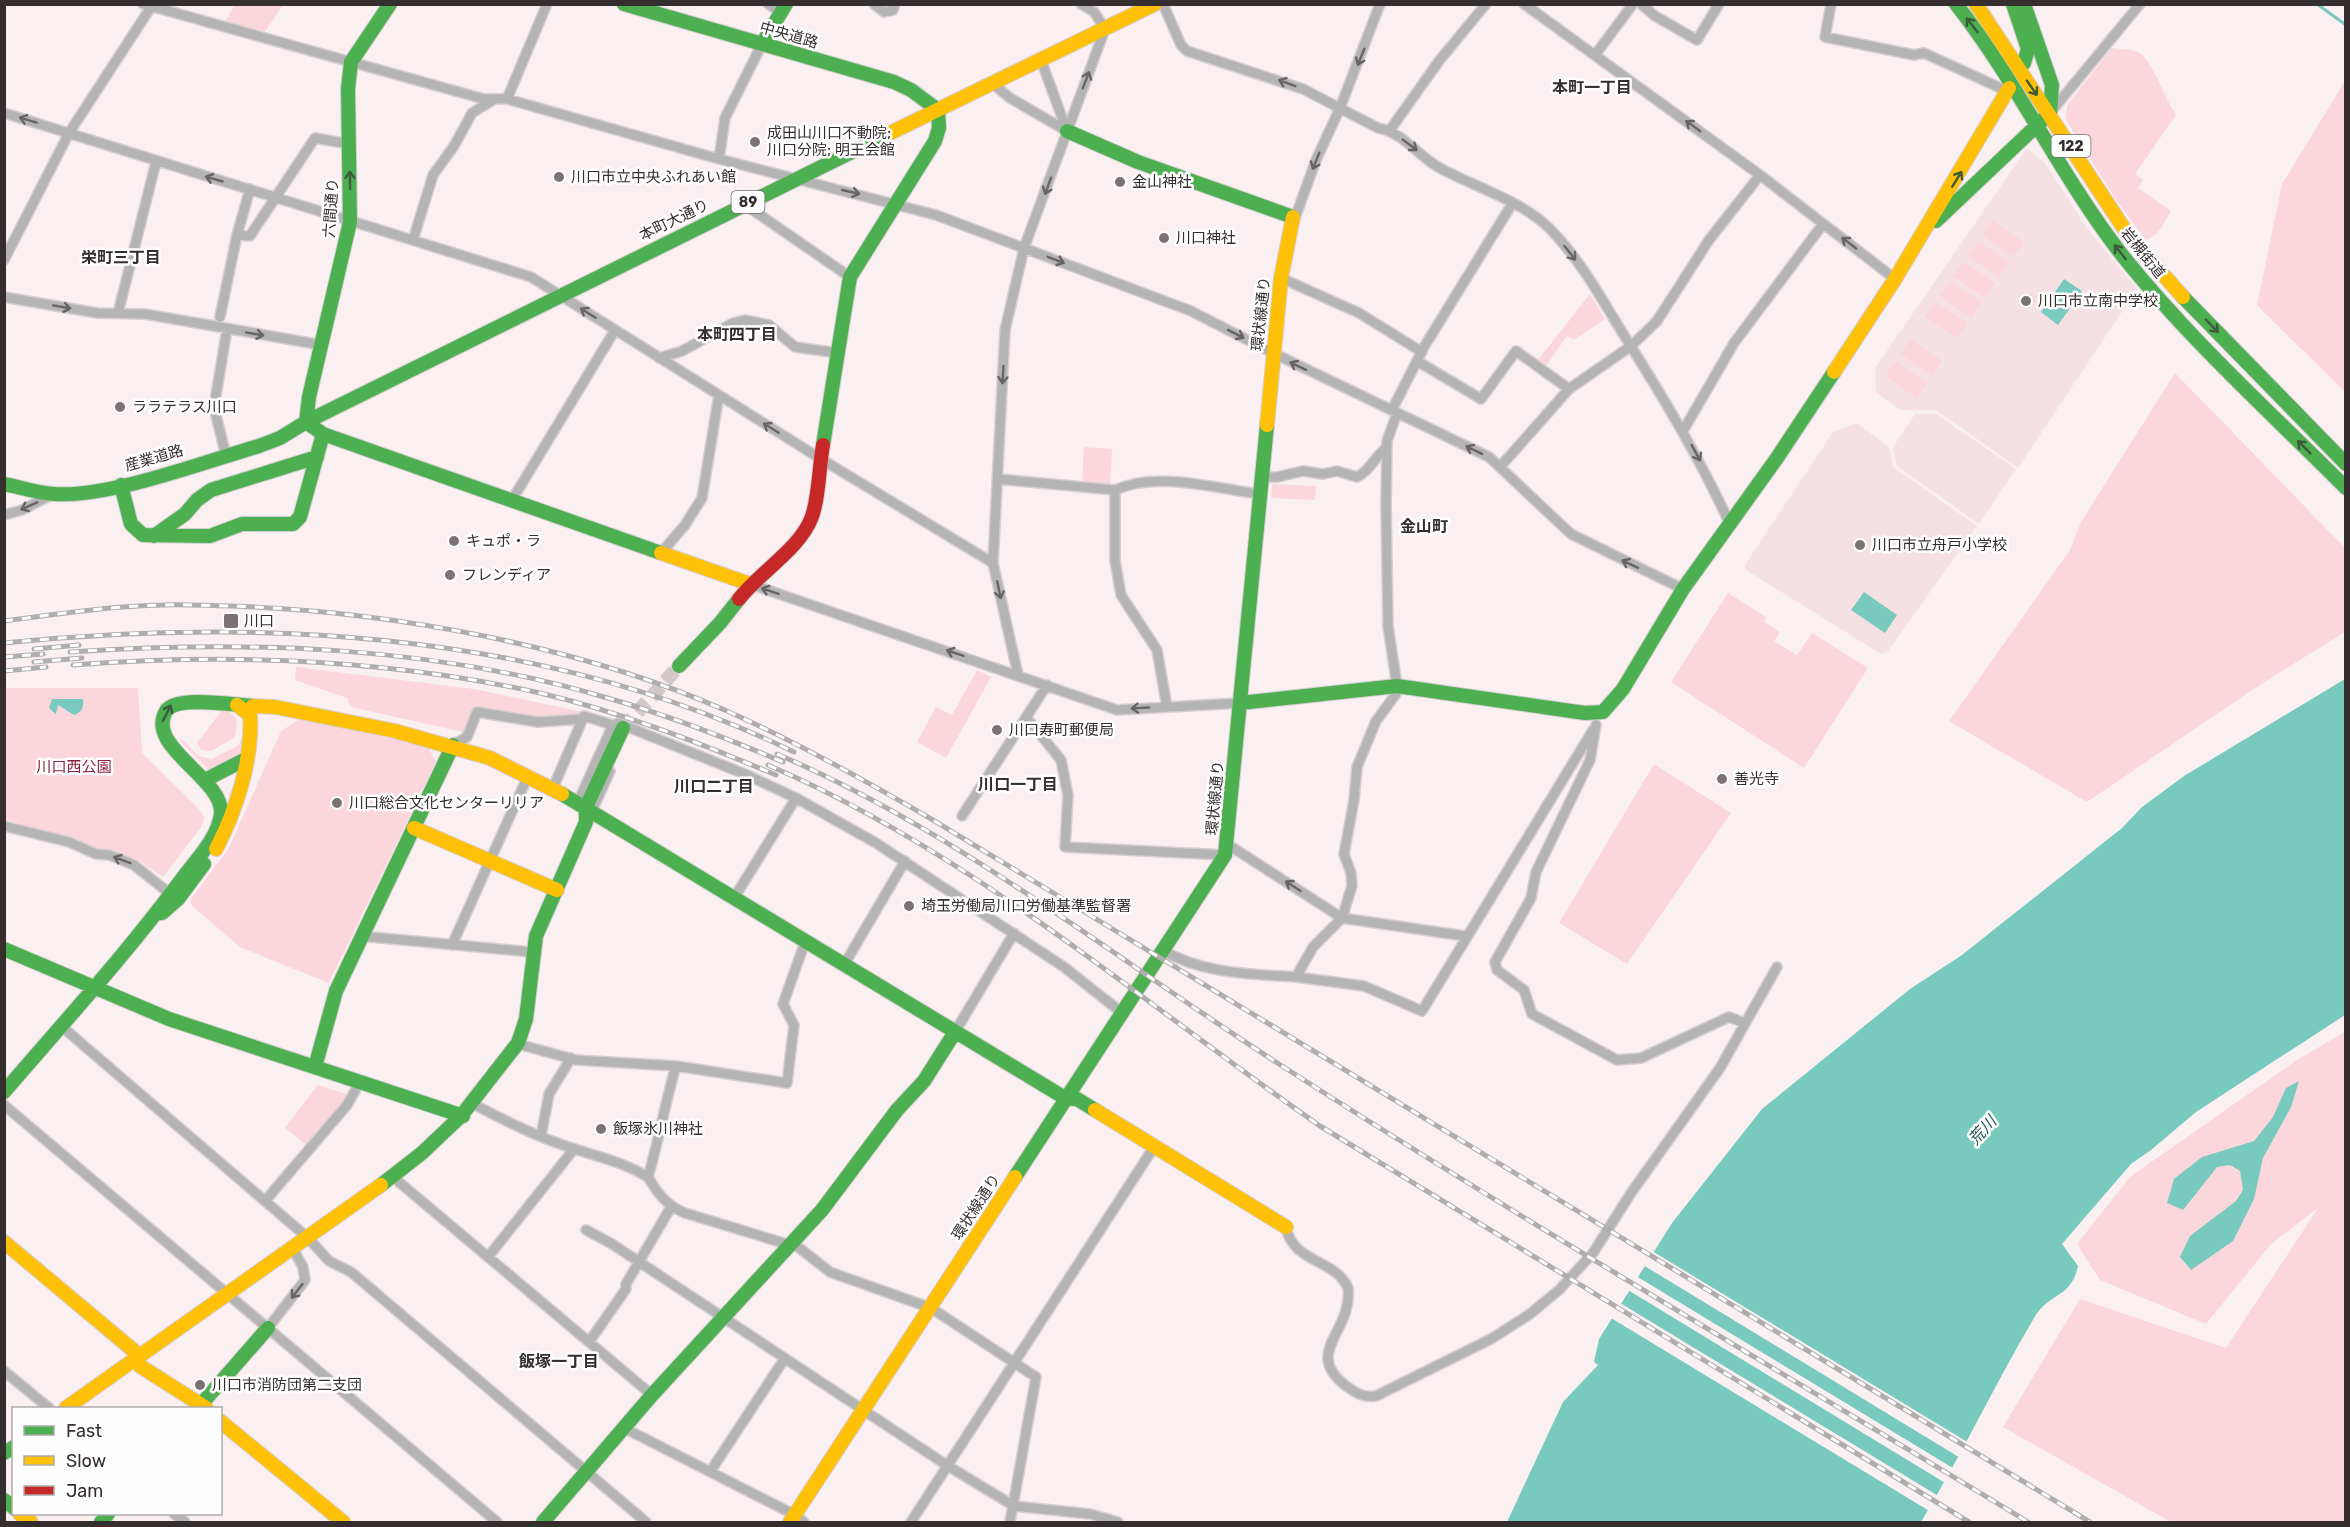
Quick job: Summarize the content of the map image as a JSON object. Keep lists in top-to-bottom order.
{
  "streets": {
    "main road": [
      "中央道路",
      "122",
      "89",
      "六間通り",
      "本町大通り",
      "岩槻街道",
      "環状線通り",
      "産業道路"
    ]
  },
  "crossings": [
    ["中央道路", "本町大通り"],
    ["六間通り", "本町大通り"],
    ["六間通り", "産業道路"],
    ["本町大通り", "産業道路"]
  ],
  "districts": [
    "本町一丁目",
    "栄町三丁目",
    "本町四丁目",
    "金山町",
    "川口一丁目",
    "川口二丁目",
    "飯塚一丁目"
  ],
  "water": ["荒川"],
  "parks": ["川口西公園"],
  "places": {
    "other": [
      "成田山川口不動院; 川口分院; 明王会館",
      "川口市立中央ふれあい館",
      "金山神社",
      "川口神社",
      "川口市立南中学校",
      "ララテラス川口",
      "キュポ・ラ",
      "川口市立舟戸小学校",
      "フレンディア",
      "川口寿町郵便局",
      "善光寺",
      "川口総合文化センターリリア",
      "埼玉労働局川口労働基準監督署",
      "飯塚氷川神社",
      "川口市消防団第二支団"
    ],
    "transit": ["川口"]
  },
  "legend": ["Fast", "Slow", "Jam"]
}
